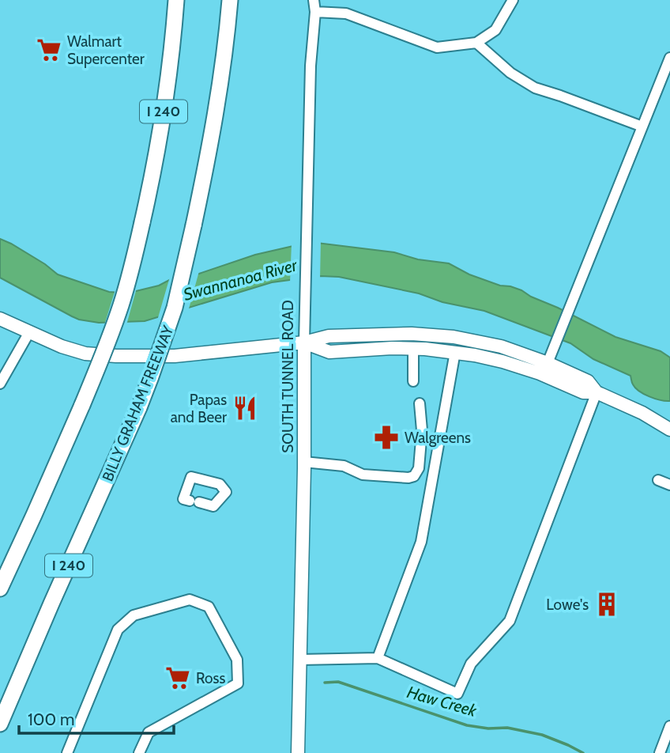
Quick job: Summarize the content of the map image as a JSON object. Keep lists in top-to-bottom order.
{
  "streets": {
    "highway": ["I 240", "BILLY GRAHAM FREEWAY"],
    "main road": ["SOUTH TUNNEL ROAD"]
  },
  "water": ["Swannanoa River", "Haw Creek"],
  "places": {
    "supermarket": ["Walmart Supercenter", "Ross"],
    "restaurant": ["Papas and Beer"],
    "pharmacy": ["Walgreens"],
    "building": ["Lowe's"]
  },
  "scale_bar": "100 m"
}
